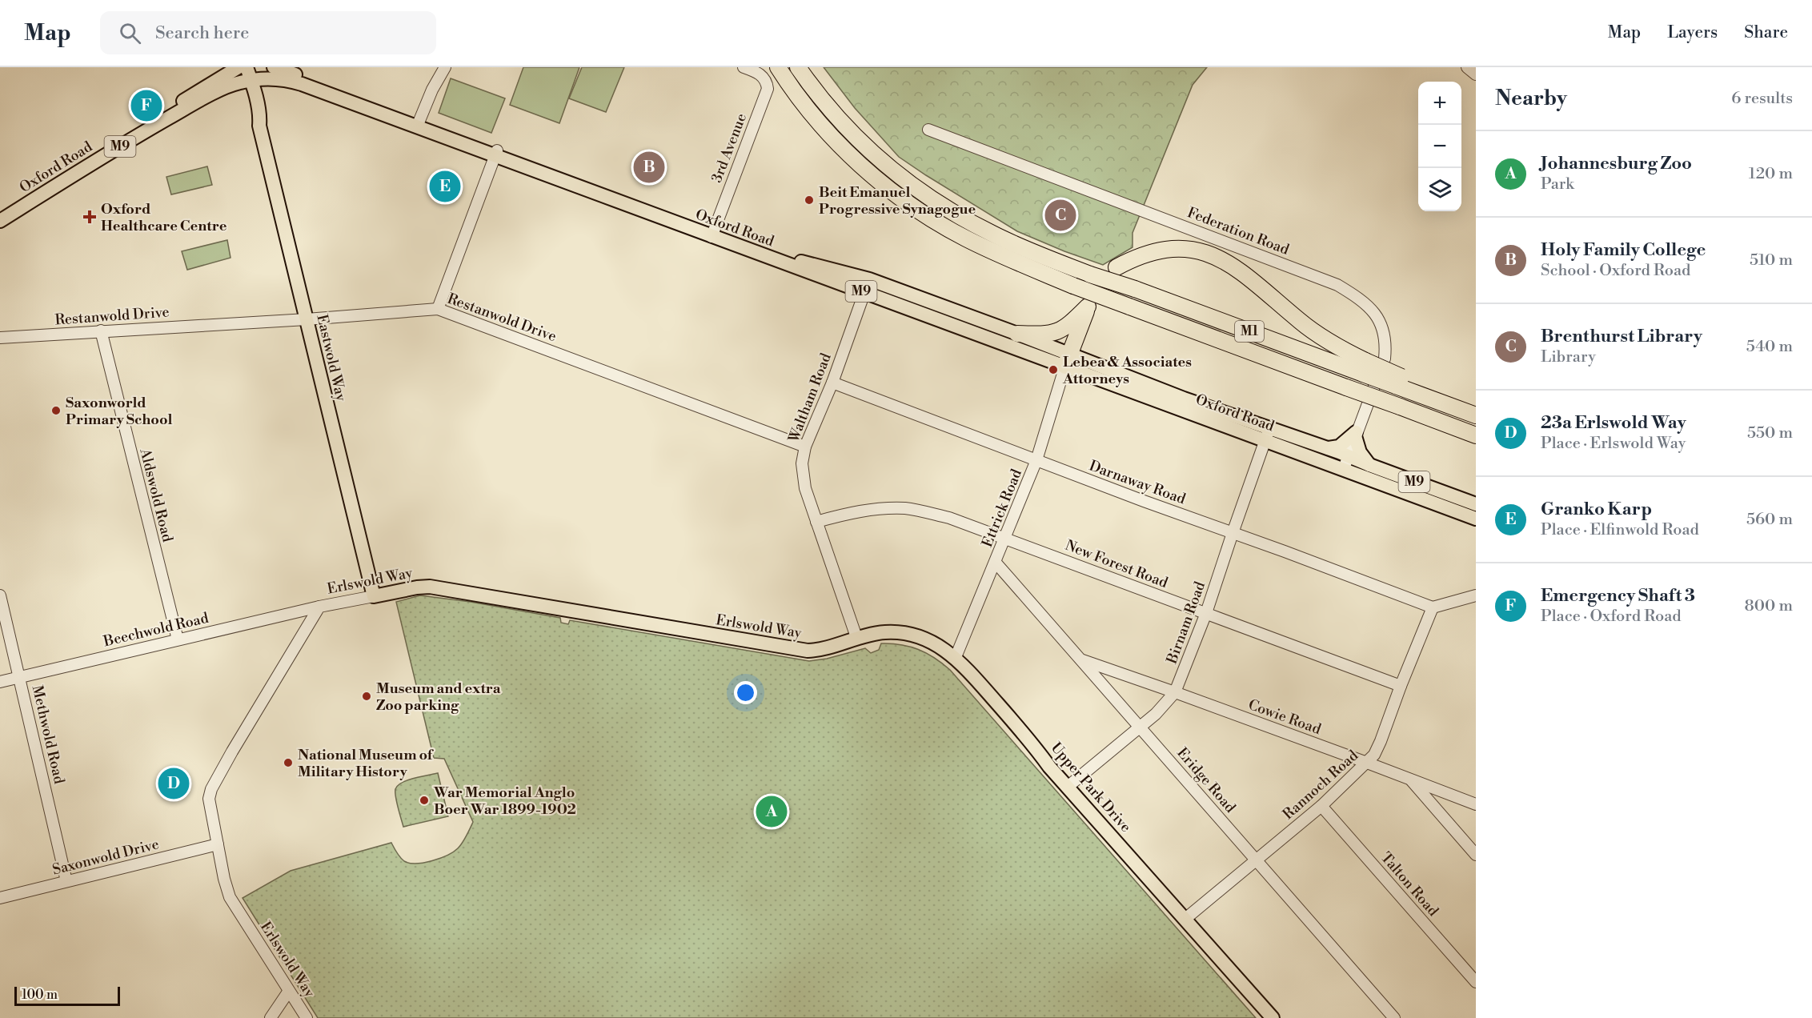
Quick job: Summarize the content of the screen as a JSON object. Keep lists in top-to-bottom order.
{
  "streets": {
    "highway": ["M1"],
    "main road": [
      "M9",
      "Oxford Road",
      "Eastwold Way",
      "Erlswold Way",
      "Upper Park Drive"
    ],
    "street": [
      "3rd Avenue",
      "Federation Road",
      "Restanwold Drive",
      "Waltham Road",
      "Darnaway Road",
      "Aldswold Road",
      "Ettrick Road",
      "New Forest Road",
      "Birnam Road",
      "Beechwold Road",
      "Cowie Road",
      "Methwold Road",
      "Eridge Road",
      "Rannoch Road",
      "Saxonwold Drive",
      "Talton Road"
    ]
  },
  "crossings": [
    ["3rd Avenue", "Oxford Road"],
    ["Oxford Road", "Federation Road"],
    ["Oxford Road", "Eastwold Way"],
    ["Oxford Road", "Waltham Road"],
    ["Oxford Road", "Ettrick Road"],
    ["Oxford Road", "Birnam Road"],
    ["Restanwold Drive", "Eastwold Way"],
    ["Restanwold Drive", "Waltham Road"],
    ["Restanwold Drive", "Aldswold Road"],
    ["Eastwold Way", "Erlswold Way"],
    ["Waltham Road", "Darnaway Road"],
    ["Waltham Road", "New Forest Road"],
    ["Waltham Road", "Erlswold Way"],
    ["Waltham Road", "Upper Park Drive"],
    ["Darnaway Road", "Ettrick Road"],
    ["Darnaway Road", "Birnam Road"],
    ["Darnaway Road", "Rannoch Road"],
    ["Aldswold Road", "Beechwold Road"],
    ["Ettrick Road", "New Forest Road"],
    ["Ettrick Road", "Eridge Road"],
    ["Ettrick Road", "Upper Park Drive"],
    ["New Forest Road", "Birnam Road"],
    ["New Forest Road", "Rannoch Road"],
    ["Erlswold Way", "Beechwold Road"],
    ["Erlswold Way", "Upper Park Drive"],
    ["Erlswold Way", "Saxonwold Drive"],
    ["Birnam Road", "Cowie Road"],
    ["Birnam Road", "Eridge Road"],
    ["Birnam Road", "Upper Park Drive"],
    ["Beechwold Road", "Methwold Road"],
    ["Cowie Road", "Eridge Road"],
    ["Cowie Road", "Rannoch Road"],
    ["Methwold Road", "Saxonwold Drive"],
    ["Eridge Road", "Rannoch Road"],
    ["Rannoch Road", "Upper Park Drive"],
    ["Rannoch Road", "Talton Road"]
  ],
  "places": {
    "other": [
      "Beit Emanuel Progressive Synagogue",
      "Lebea & Associates Attorneys",
      "Saxonworld Primary School",
      "Museum and extra Zoo parking",
      "National Museum of Military History",
      "War Memorial Anglo Boer War 1899-1902"
    ],
    "health": ["Oxford Healthcare Centre"]
  },
  "scale_bar": "100 m",
  "page": {
    "header": "Map",
    "search": "Search here",
    "nav": ["Map", "Layers", "Share"],
    "heading": ["Nearby", "6 results"],
    "map_buttons": ["+", "−"],
    "pins": [
      "F",
      "B",
      "E",
      "C",
      "D",
      "A"
    ],
    "list": [
      {
        "mark": "A",
        "name": "Johannesburg Zoo",
        "note": "Park",
        "value": "120 m"
      },
      {
        "mark": "B",
        "name": "Holy Family College",
        "note": "School · Oxford Road",
        "value": "510 m"
      },
      {
        "mark": "C",
        "name": "Brenthurst Library",
        "note": "Library",
        "value": "540 m"
      },
      {
        "mark": "D",
        "name": "23a Erlswold Way",
        "note": "Place · Erlswold Way",
        "value": "550 m"
      },
      {
        "mark": "E",
        "name": "Granko Karp",
        "note": "Place · Elfinwold Road",
        "value": "560 m"
      },
      {
        "mark": "F",
        "name": "Emergency Shaft 3",
        "note": "Place · Oxford Road",
        "value": "800 m"
      }
    ],
    "scale": "100 m"
  }
}
